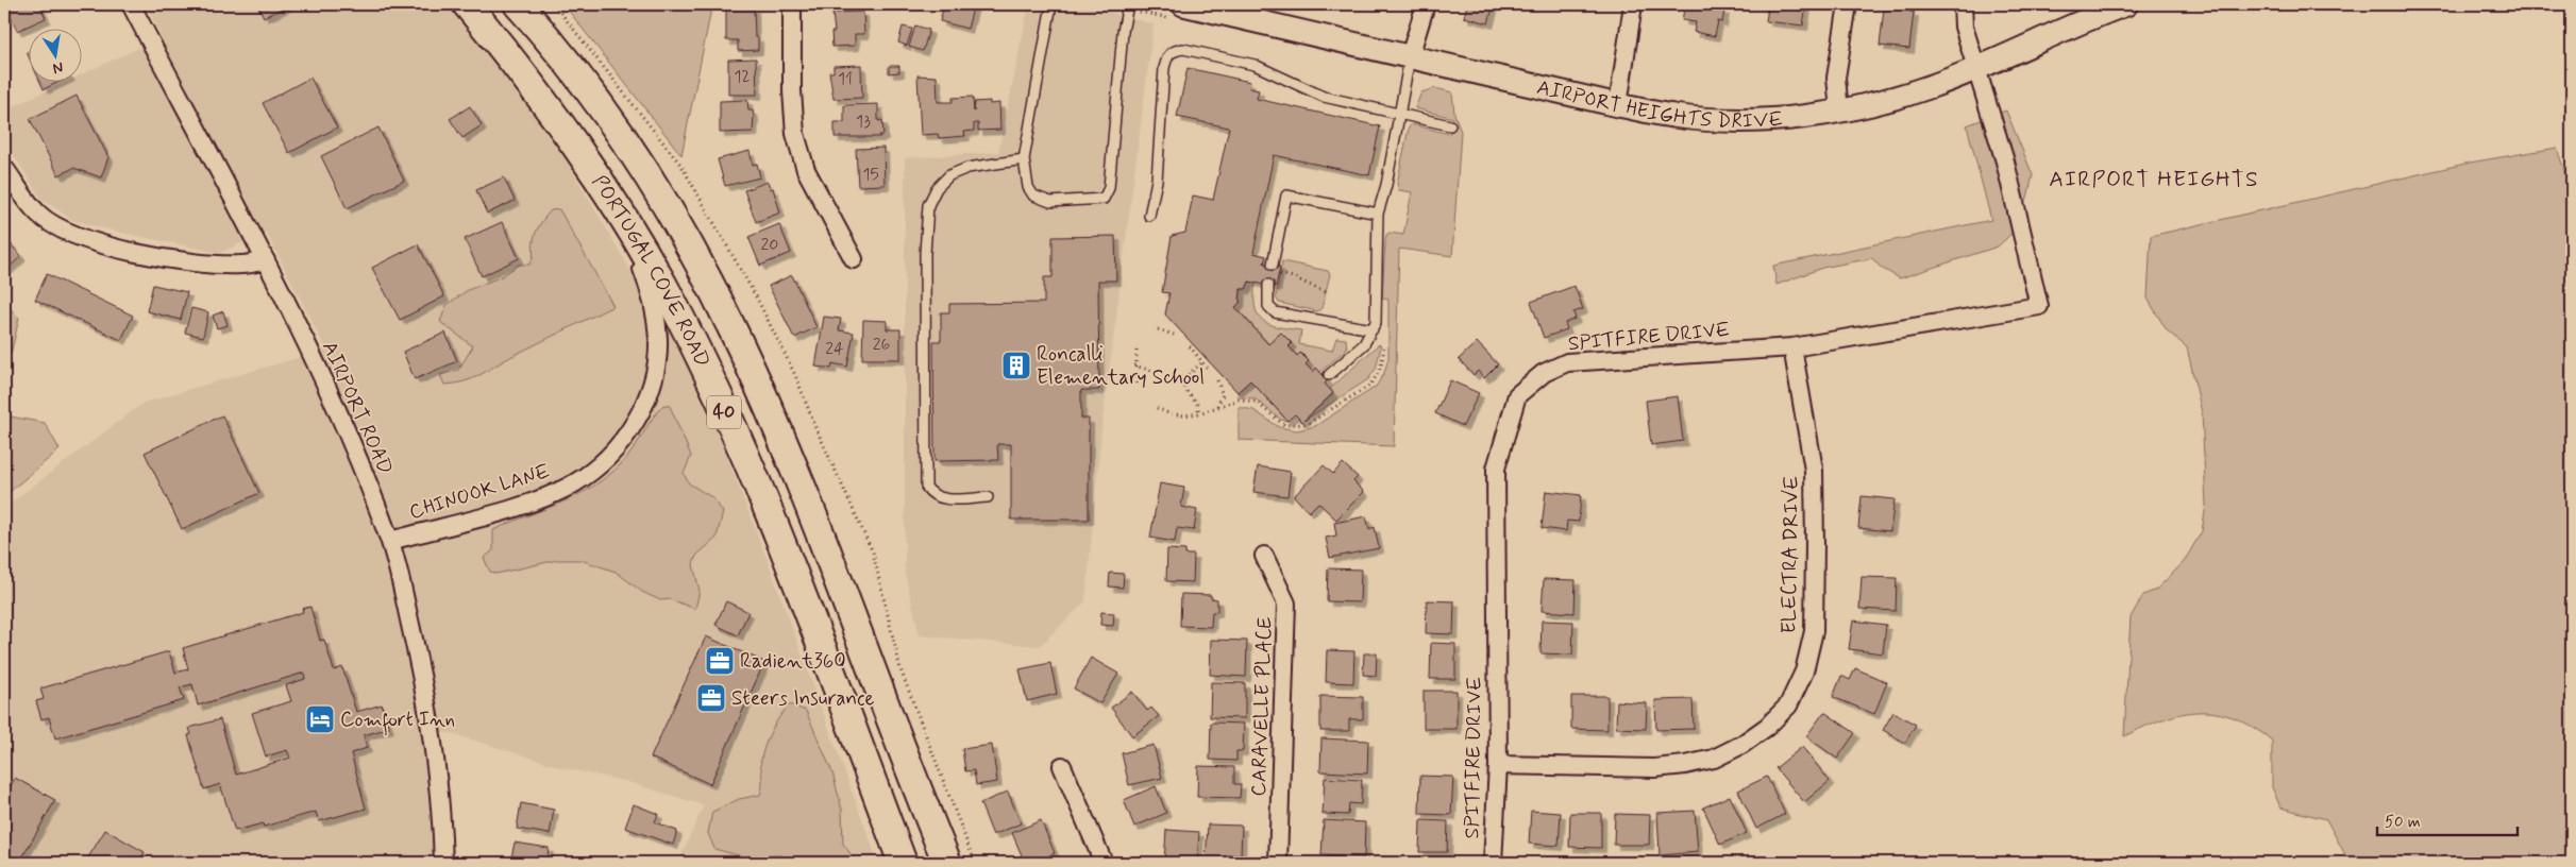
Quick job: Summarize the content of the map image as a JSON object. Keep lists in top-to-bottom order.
{
  "streets": {
    "main road": ["PORTUGAL COVE ROAD", "40"],
    "street": [
      "AIRPORT HEIGHTS DRIVE",
      "SPITFIRE DRIVE",
      "AIRPORT ROAD",
      "CHINOOK LANE",
      "ELECTRA DRIVE",
      "CARAVELLE PLACE"
    ]
  },
  "crossings": [
    ["AIRPORT HEIGHTS DRIVE", "SPITFIRE DRIVE"],
    ["PORTUGAL COVE ROAD", "CHINOOK LANE"],
    ["SPITFIRE DRIVE", "ELECTRA DRIVE"],
    ["AIRPORT ROAD", "CHINOOK LANE"]
  ],
  "districts": ["AIRPORT HEIGHTS"],
  "places": {
    "building": ["Roncalli Elementary School"],
    "office": ["Radient360", "Steers Insurance"],
    "hotel": ["Comfort Inn"]
  },
  "house_numbers": [
    "12",
    "11",
    "13",
    "15",
    "20",
    "26",
    "24"
  ],
  "scale_bar": "50 m",
  "north": "bottom"
}
